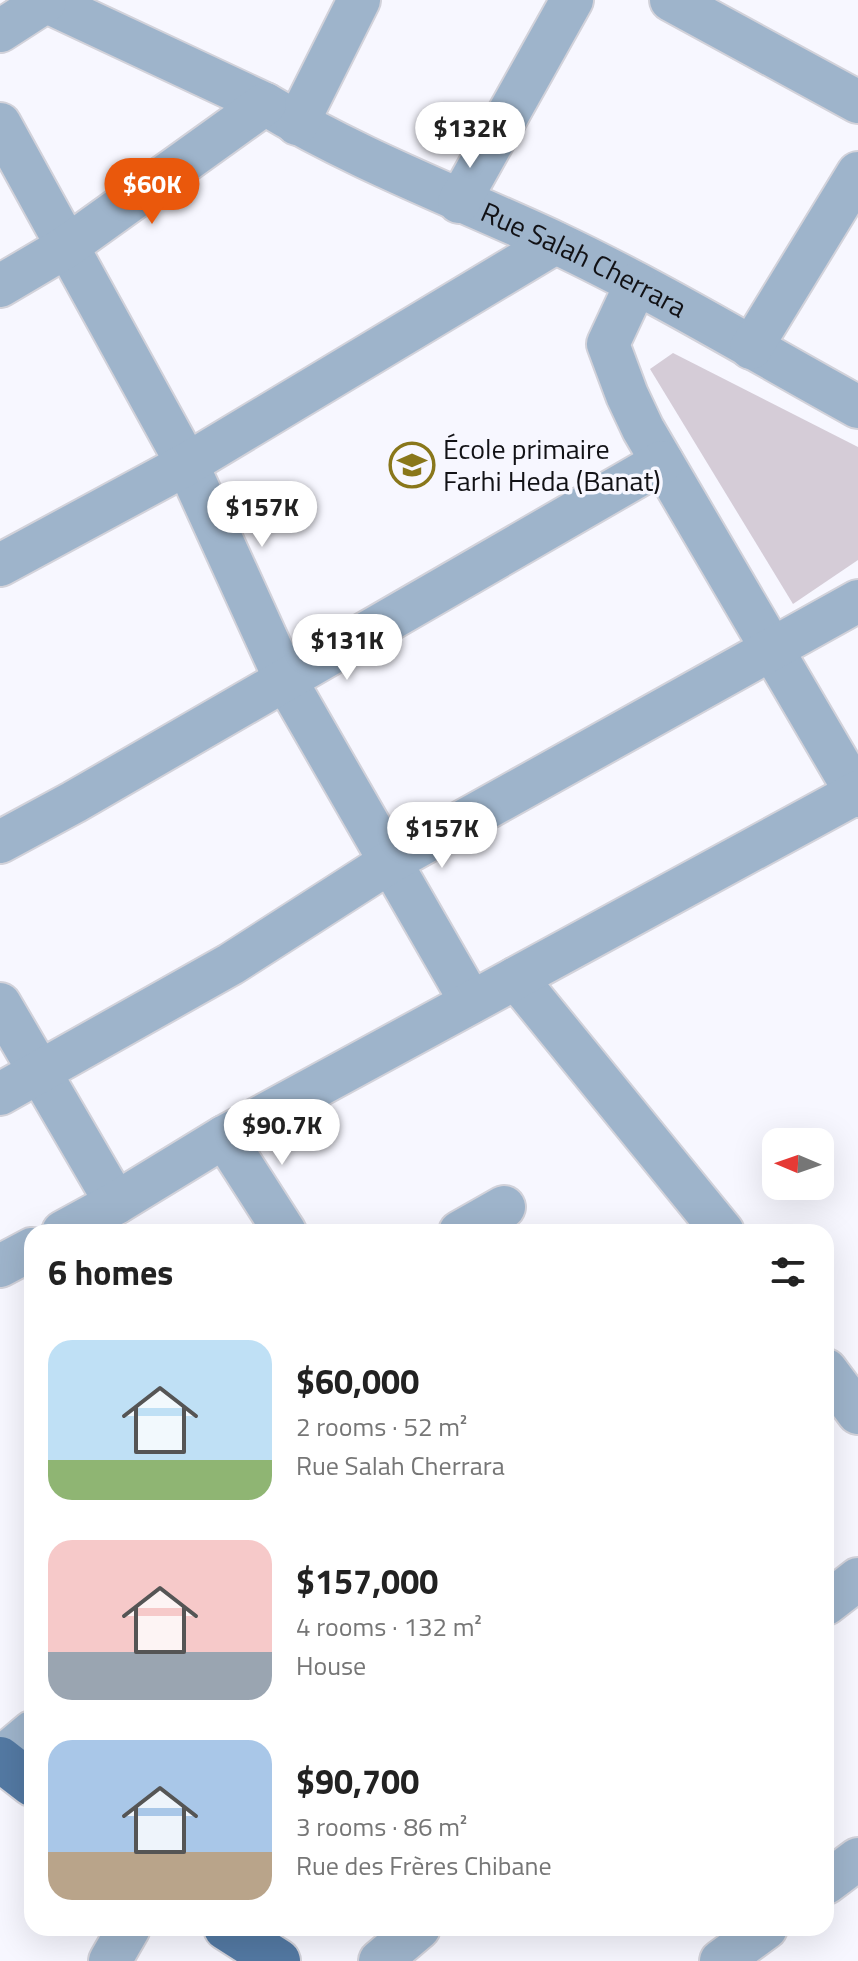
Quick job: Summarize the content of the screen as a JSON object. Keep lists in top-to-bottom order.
{
  "streets": {
    "street": ["Rue Salah Cherrara"]
  },
  "places": {
    "school or university": ["École primaire Farhi Heda (Banat)"]
  },
  "north": "left",
  "page": {
    "price": [
      "$132K",
      "$60K",
      "$157K",
      "$131K",
      "$157K",
      "$90.7K"
    ],
    "heading": "6 homes",
    "list": [
      {
        "name": "$60,000",
        "note": "2 rooms · 52 m² · Rue Salah Cherrara"
      },
      {
        "name": "$157,000",
        "note": "4 rooms · 132 m² · House"
      },
      {
        "name": "$90,700",
        "note": "3 rooms · 86 m² · Rue des Frères Chibane"
      }
    ]
  }
}
